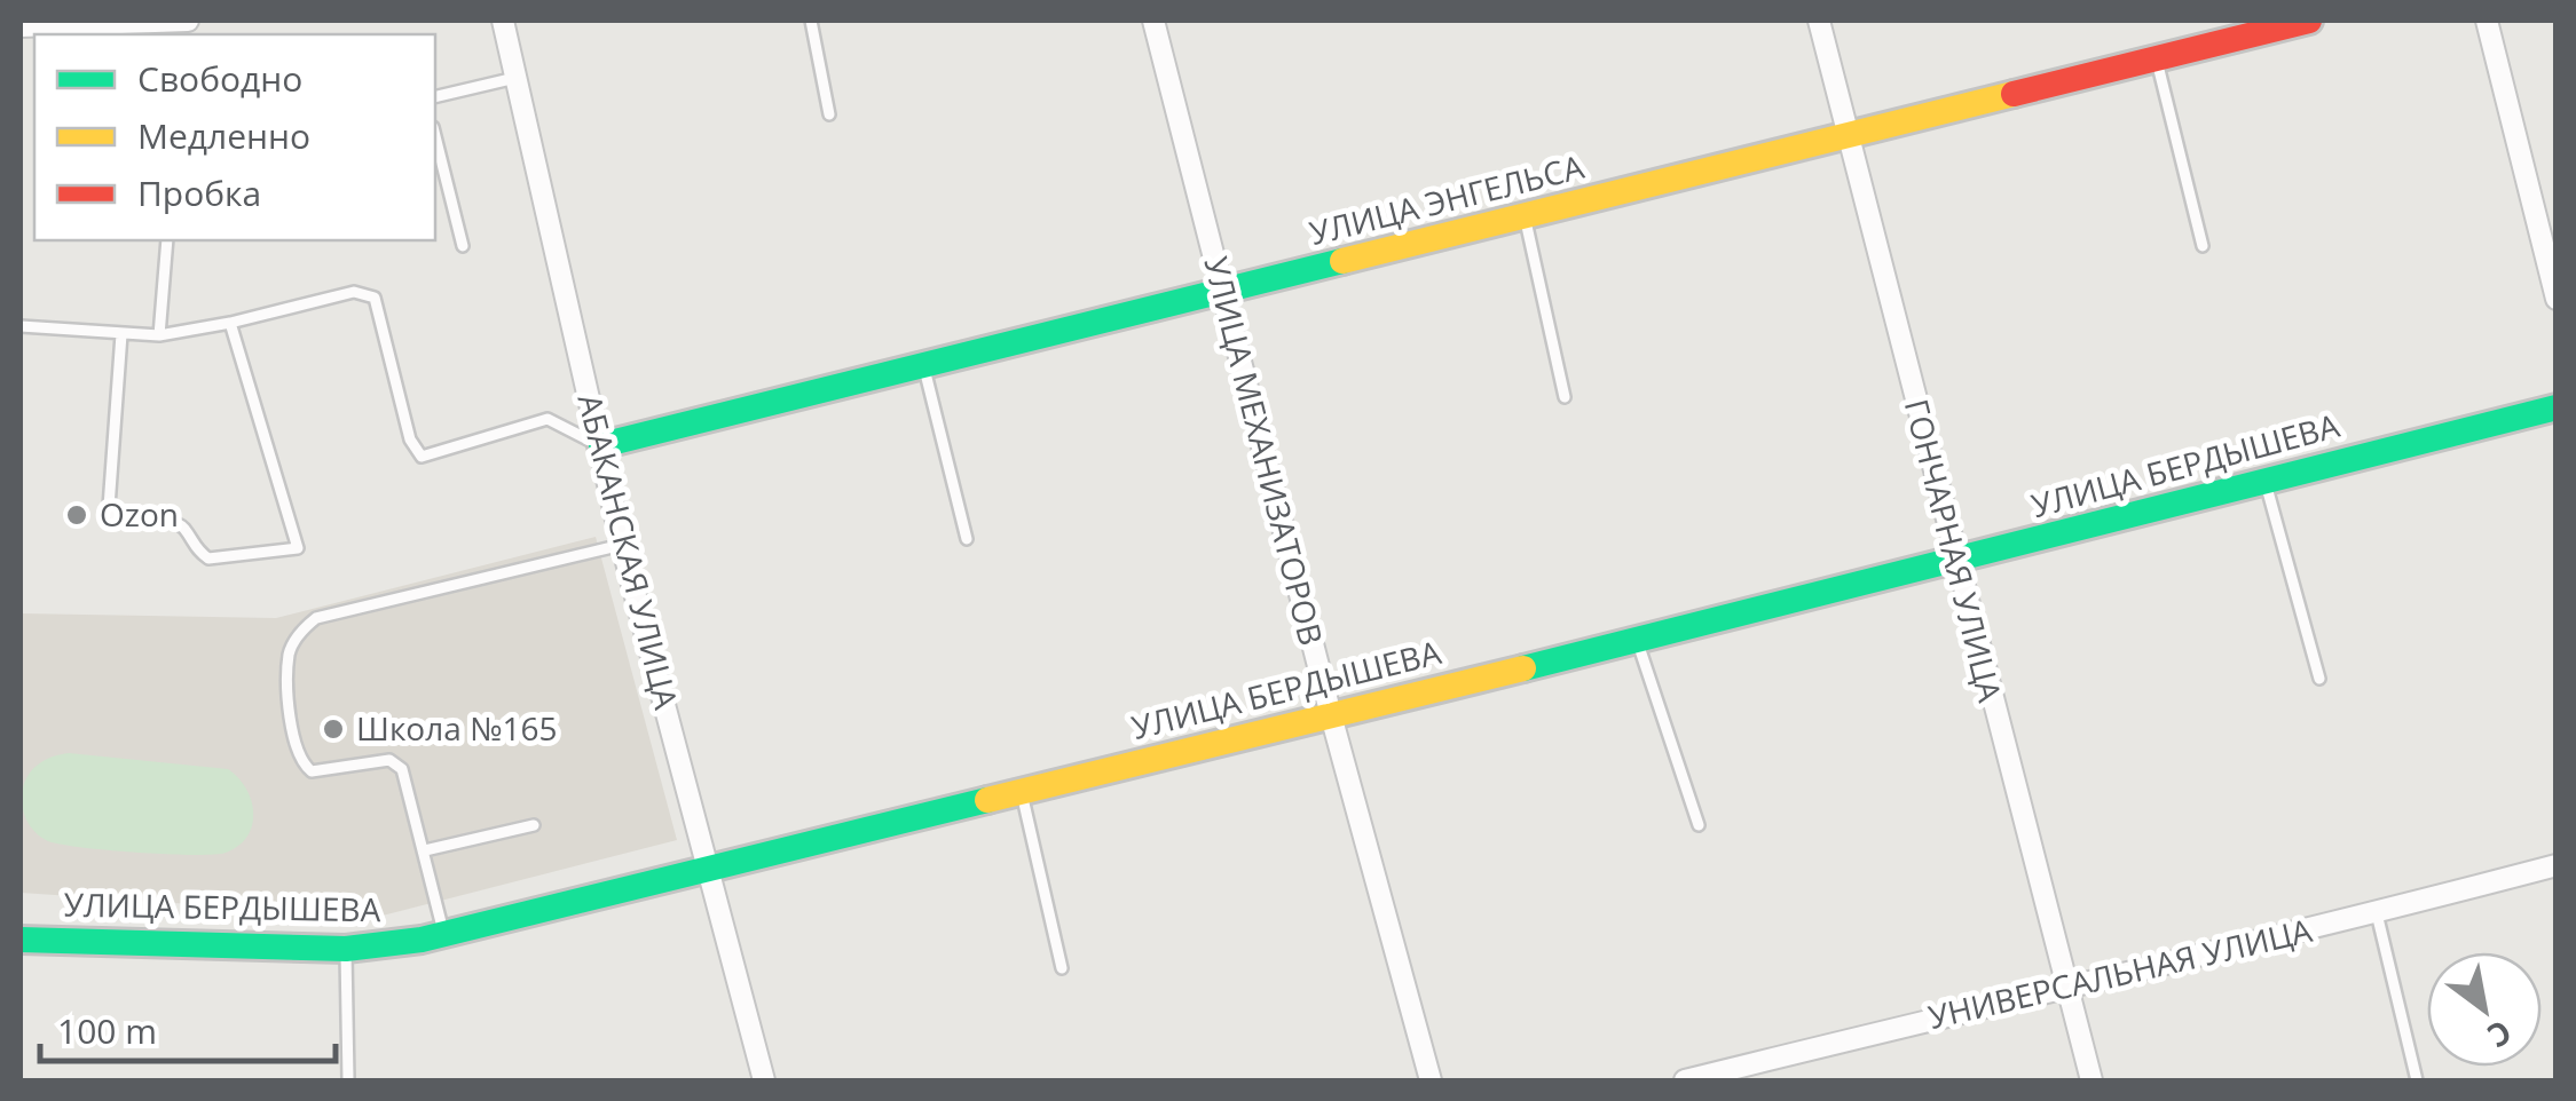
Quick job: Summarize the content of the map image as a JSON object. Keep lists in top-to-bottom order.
{
  "streets": {
    "street": [
      "УЛИЦА ЭНГЕЛЬСА",
      "УЛИЦА МЕХАНИЗАТОРОВ",
      "УЛИЦА БЕРДЫШЕВА",
      "ГОНЧАРНАЯ УЛИЦА",
      "АБАКАНСКАЯ УЛИЦА",
      "УНИВЕРСАЛЬНАЯ УЛИЦА"
    ]
  },
  "crossings": [
    ["УЛИЦА ЭНГЕЛЬСА", "УЛИЦА МЕХАНИЗАТОРОВ"],
    ["УЛИЦА ЭНГЕЛЬСА", "ГОНЧАРНАЯ УЛИЦА"],
    ["УЛИЦА ЭНГЕЛЬСА", "АБАКАНСКАЯ УЛИЦА"],
    ["УЛИЦА МЕХАНИЗАТОРОВ", "УЛИЦА БЕРДЫШЕВА"],
    ["УЛИЦА БЕРДЫШЕВА", "ГОНЧАРНАЯ УЛИЦА"],
    ["УЛИЦА БЕРДЫШЕВА", "АБАКАНСКАЯ УЛИЦА"],
    ["ГОНЧАРНАЯ УЛИЦА", "УНИВЕРСАЛЬНАЯ УЛИЦА"]
  ],
  "places": ["Ozon", "Школа №165"],
  "legend": ["Свободно", "Медленно", "Пробка"],
  "scale_bar": "100 m",
  "north": "bottom right"
}
